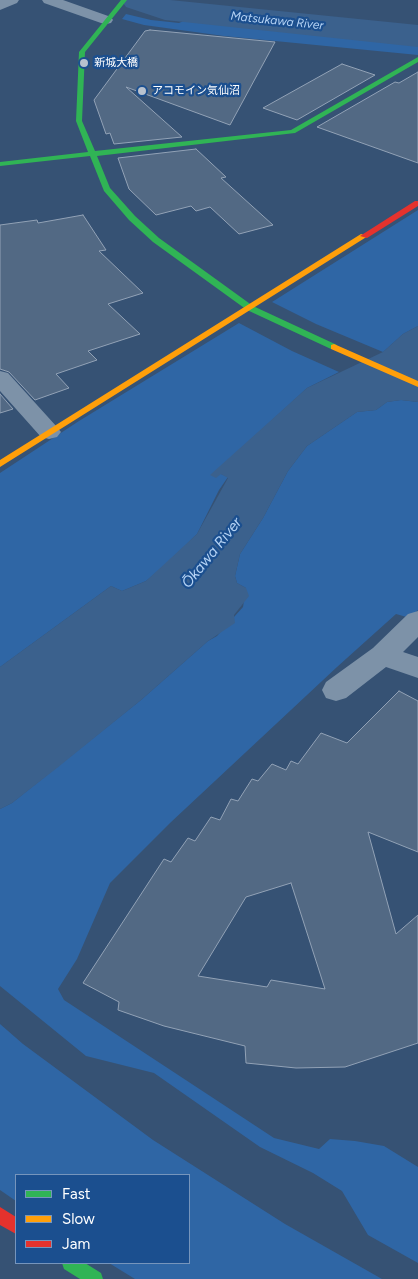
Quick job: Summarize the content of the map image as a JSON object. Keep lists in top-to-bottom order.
{
  "water": ["Matsukawa River", "Ōkawa River"],
  "places": ["新城大橋", "アコモイン気仙沼"],
  "legend": ["Fast", "Slow", "Jam"]
}
